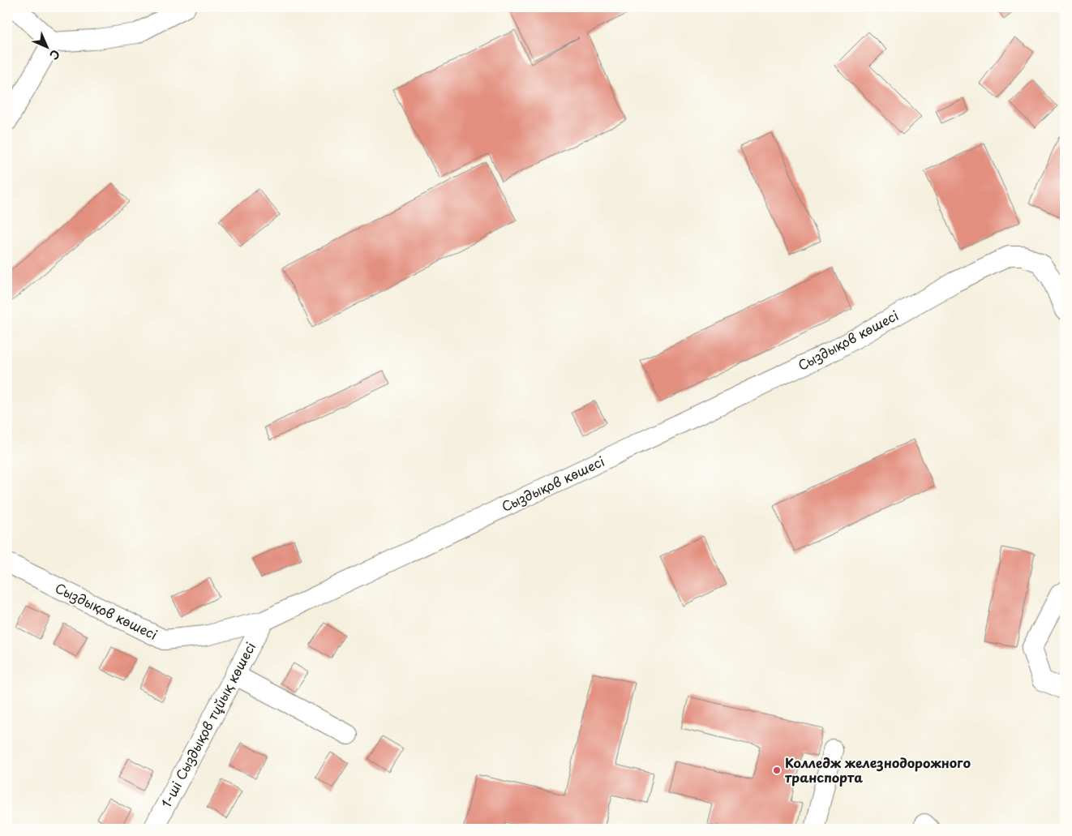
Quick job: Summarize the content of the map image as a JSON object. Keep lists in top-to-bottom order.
{
  "streets": {
    "street": ["Сыздықов көшесі", "1-ші Сыздықов тұйық көшесі"]
  },
  "crossings": [
    ["Сыздықов көшесі", "1-ші Сыздықов тұйық көшесі"]
  ],
  "places": ["Колледж железнодорожного транспорта"],
  "north": "bottom right"
}
